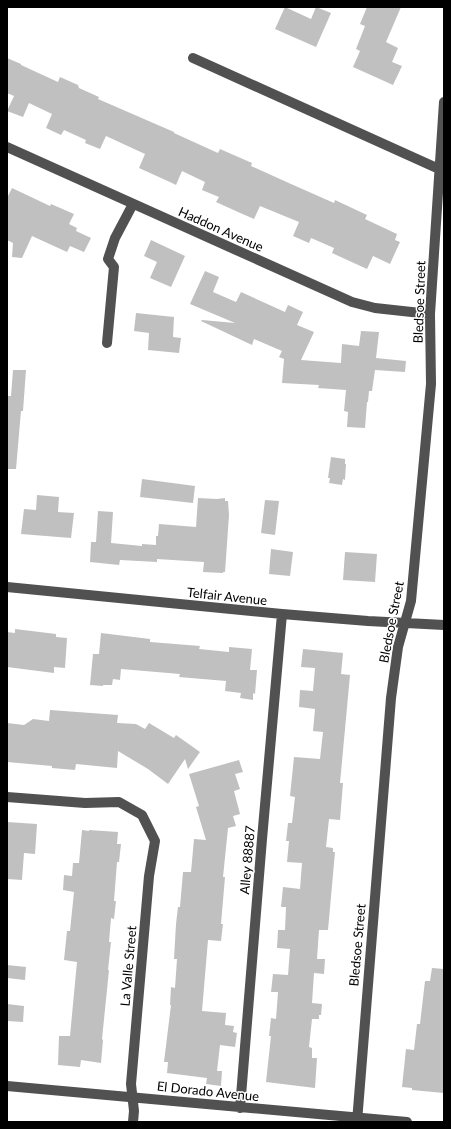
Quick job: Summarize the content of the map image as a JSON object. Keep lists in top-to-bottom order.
{
  "streets": {
    "street": [
      "Haddon Avenue",
      "Bledsoe Street",
      "Telfair Avenue",
      "Alley 88887",
      "La Valle Street",
      "El Dorado Avenue"
    ]
  },
  "crossings": [
    ["Haddon Avenue", "Bledsoe Street"],
    ["Bledsoe Street", "Telfair Avenue"],
    ["Bledsoe Street", "El Dorado Avenue"],
    ["Telfair Avenue", "Alley 88887"],
    ["Alley 88887", "El Dorado Avenue"],
    ["La Valle Street", "El Dorado Avenue"]
  ]
}
